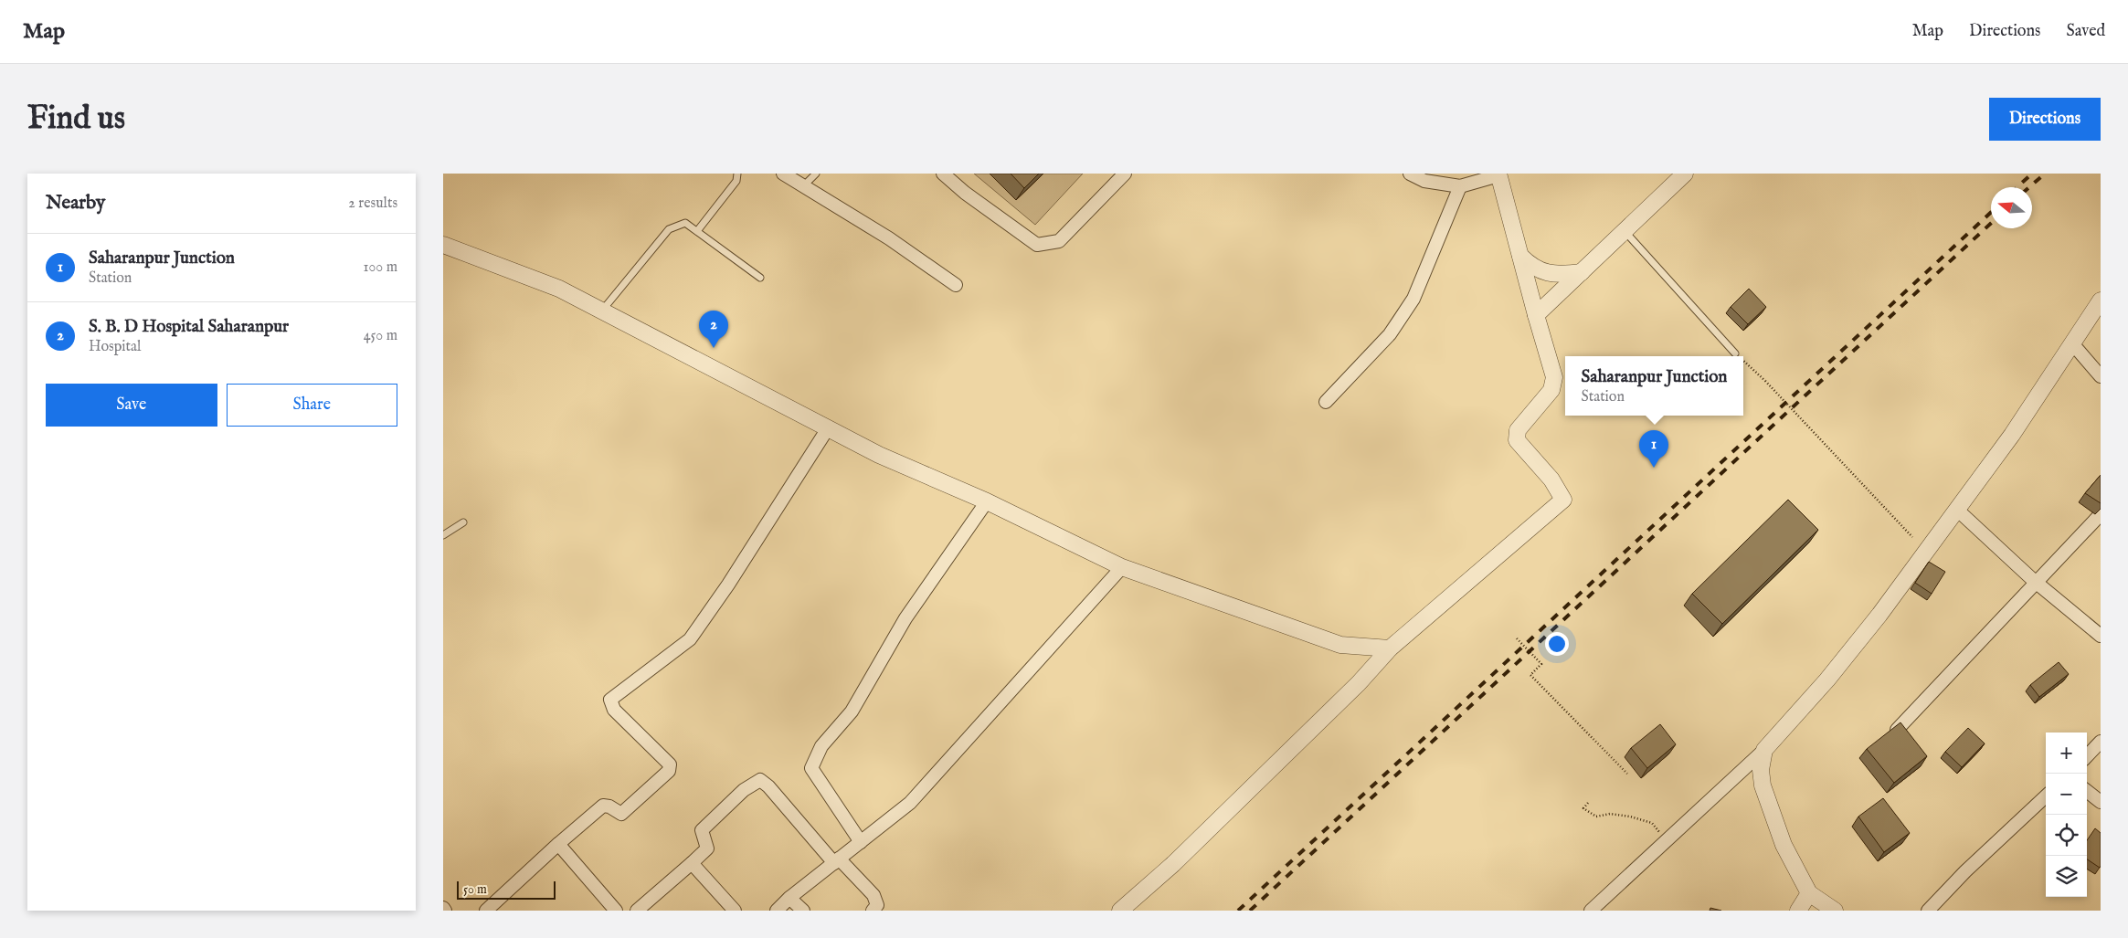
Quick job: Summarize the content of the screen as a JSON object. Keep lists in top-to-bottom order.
{
  "scale_bar": "50 m",
  "north": "left",
  "page": {
    "header": "Map",
    "nav": ["Map", "Directions", "Saved"],
    "buttons": [
      "Directions",
      ["Save", "Share"]
    ],
    "title": "Find us",
    "heading": ["Nearby", "2 results"],
    "list": [
      {
        "mark": "1",
        "name": "Saharanpur Junction",
        "note": "Station",
        "value": "100 m"
      },
      {
        "mark": "2",
        "name": "S. B. D Hospital Saharanpur",
        "note": "Hospital",
        "value": "450 m"
      }
    ],
    "pins": ["2", "1"],
    "popup": ["Saharanpur Junction", "Station"],
    "map_buttons": ["+", "−"],
    "scale": "50 m"
  }
}
